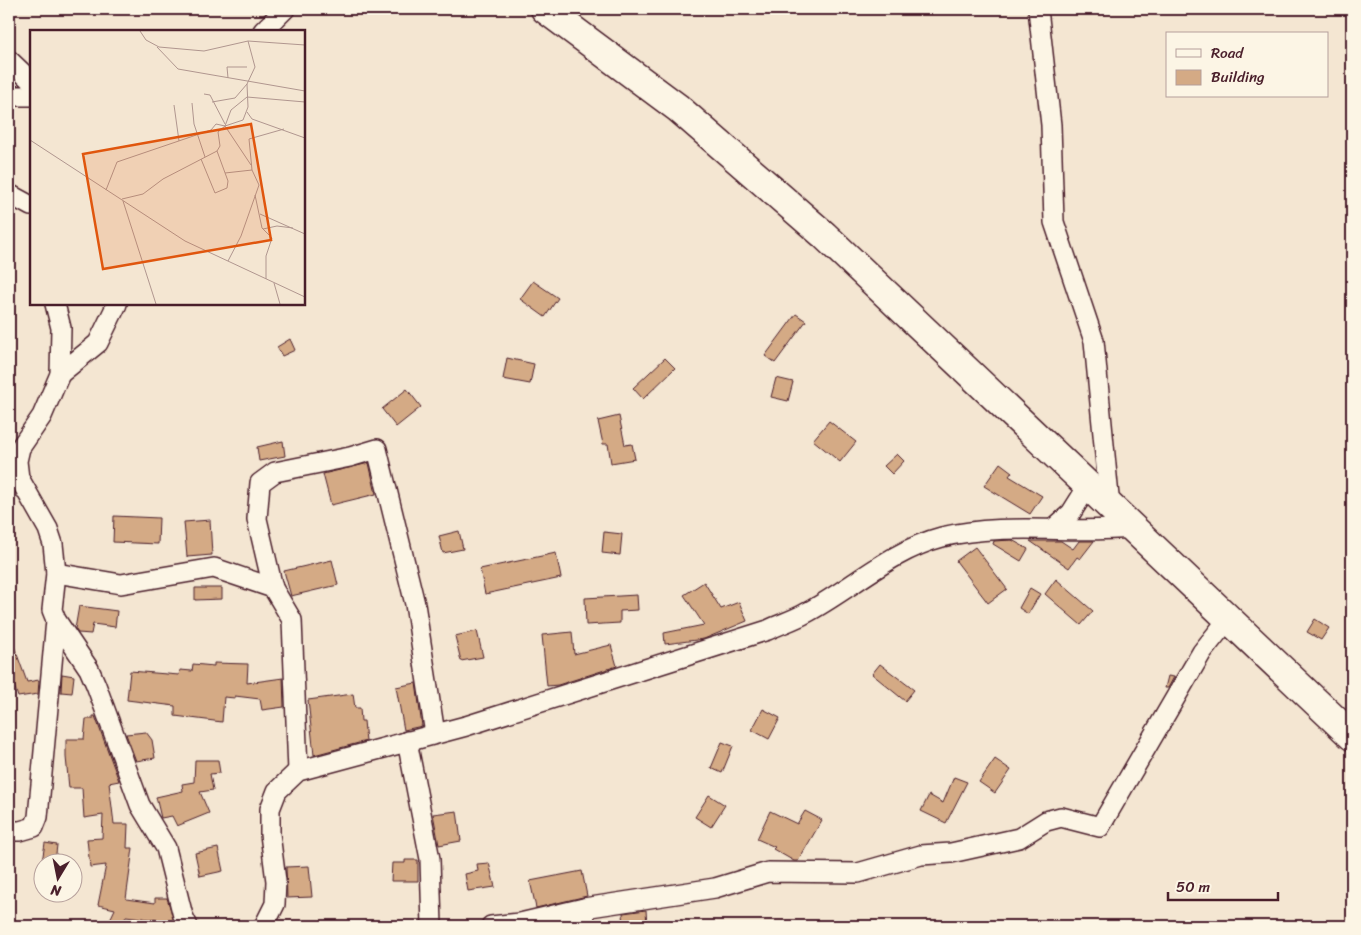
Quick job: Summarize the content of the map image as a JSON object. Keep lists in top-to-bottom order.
{
  "legend": ["Road", "Building"],
  "scale_bar": "50 m",
  "north": "bottom"
}
